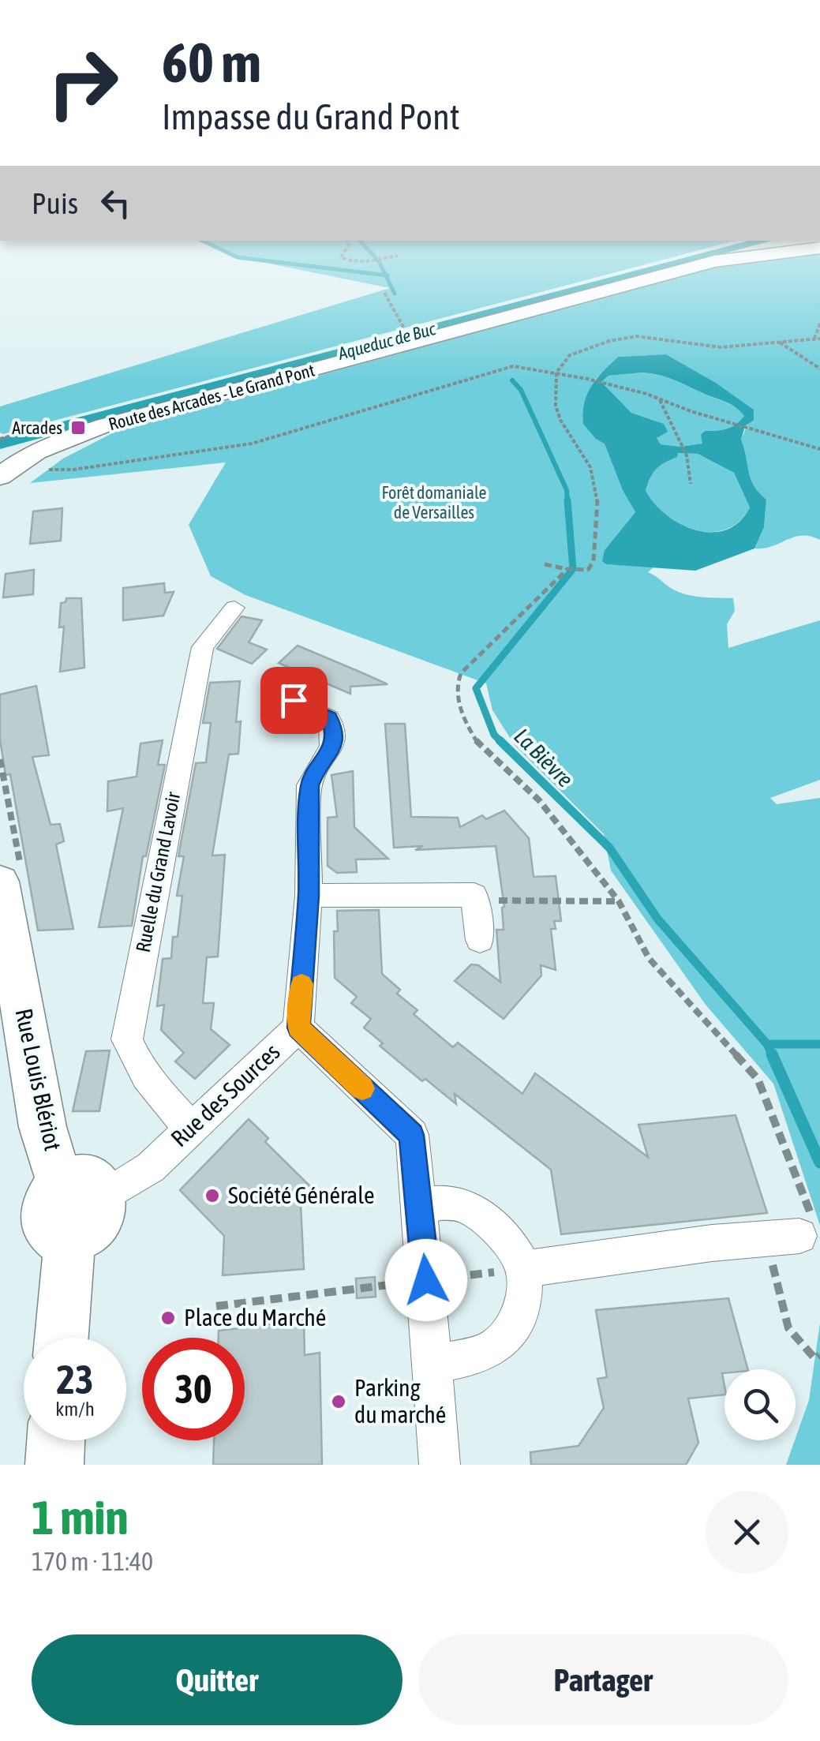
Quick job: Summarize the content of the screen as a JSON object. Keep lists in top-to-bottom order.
{
  "streets": {
    "main road": ["Route des Arcades - Le Grand Pont", "Rue Louis Blériot"],
    "street": ["Ruelle du Grand Lavoir", "Rue des Sources"]
  },
  "crossings": [
    ["Ruelle du Grand Lavoir", "Rue des Sources"],
    ["Rue Louis Blériot", "Rue des Sources"]
  ],
  "water": ["Aqueduc de Buc", "La Bièvre"],
  "parks": ["Forêt domaniale de Versailles"],
  "places": {
    "transit": ["Arcades"],
    "other": ["Société Générale", "Place du Marché", "Parking du marché"]
  },
  "page": {
    "turn": ["60 m", "Impasse du Grand Pont"],
    "then": "Puis",
    "speed": "23 km/h",
    "limit": "30",
    "heading": ["1 min", "170 m · 11:40"],
    "buttons": ["Quitter", "Partager"]
  }
}
